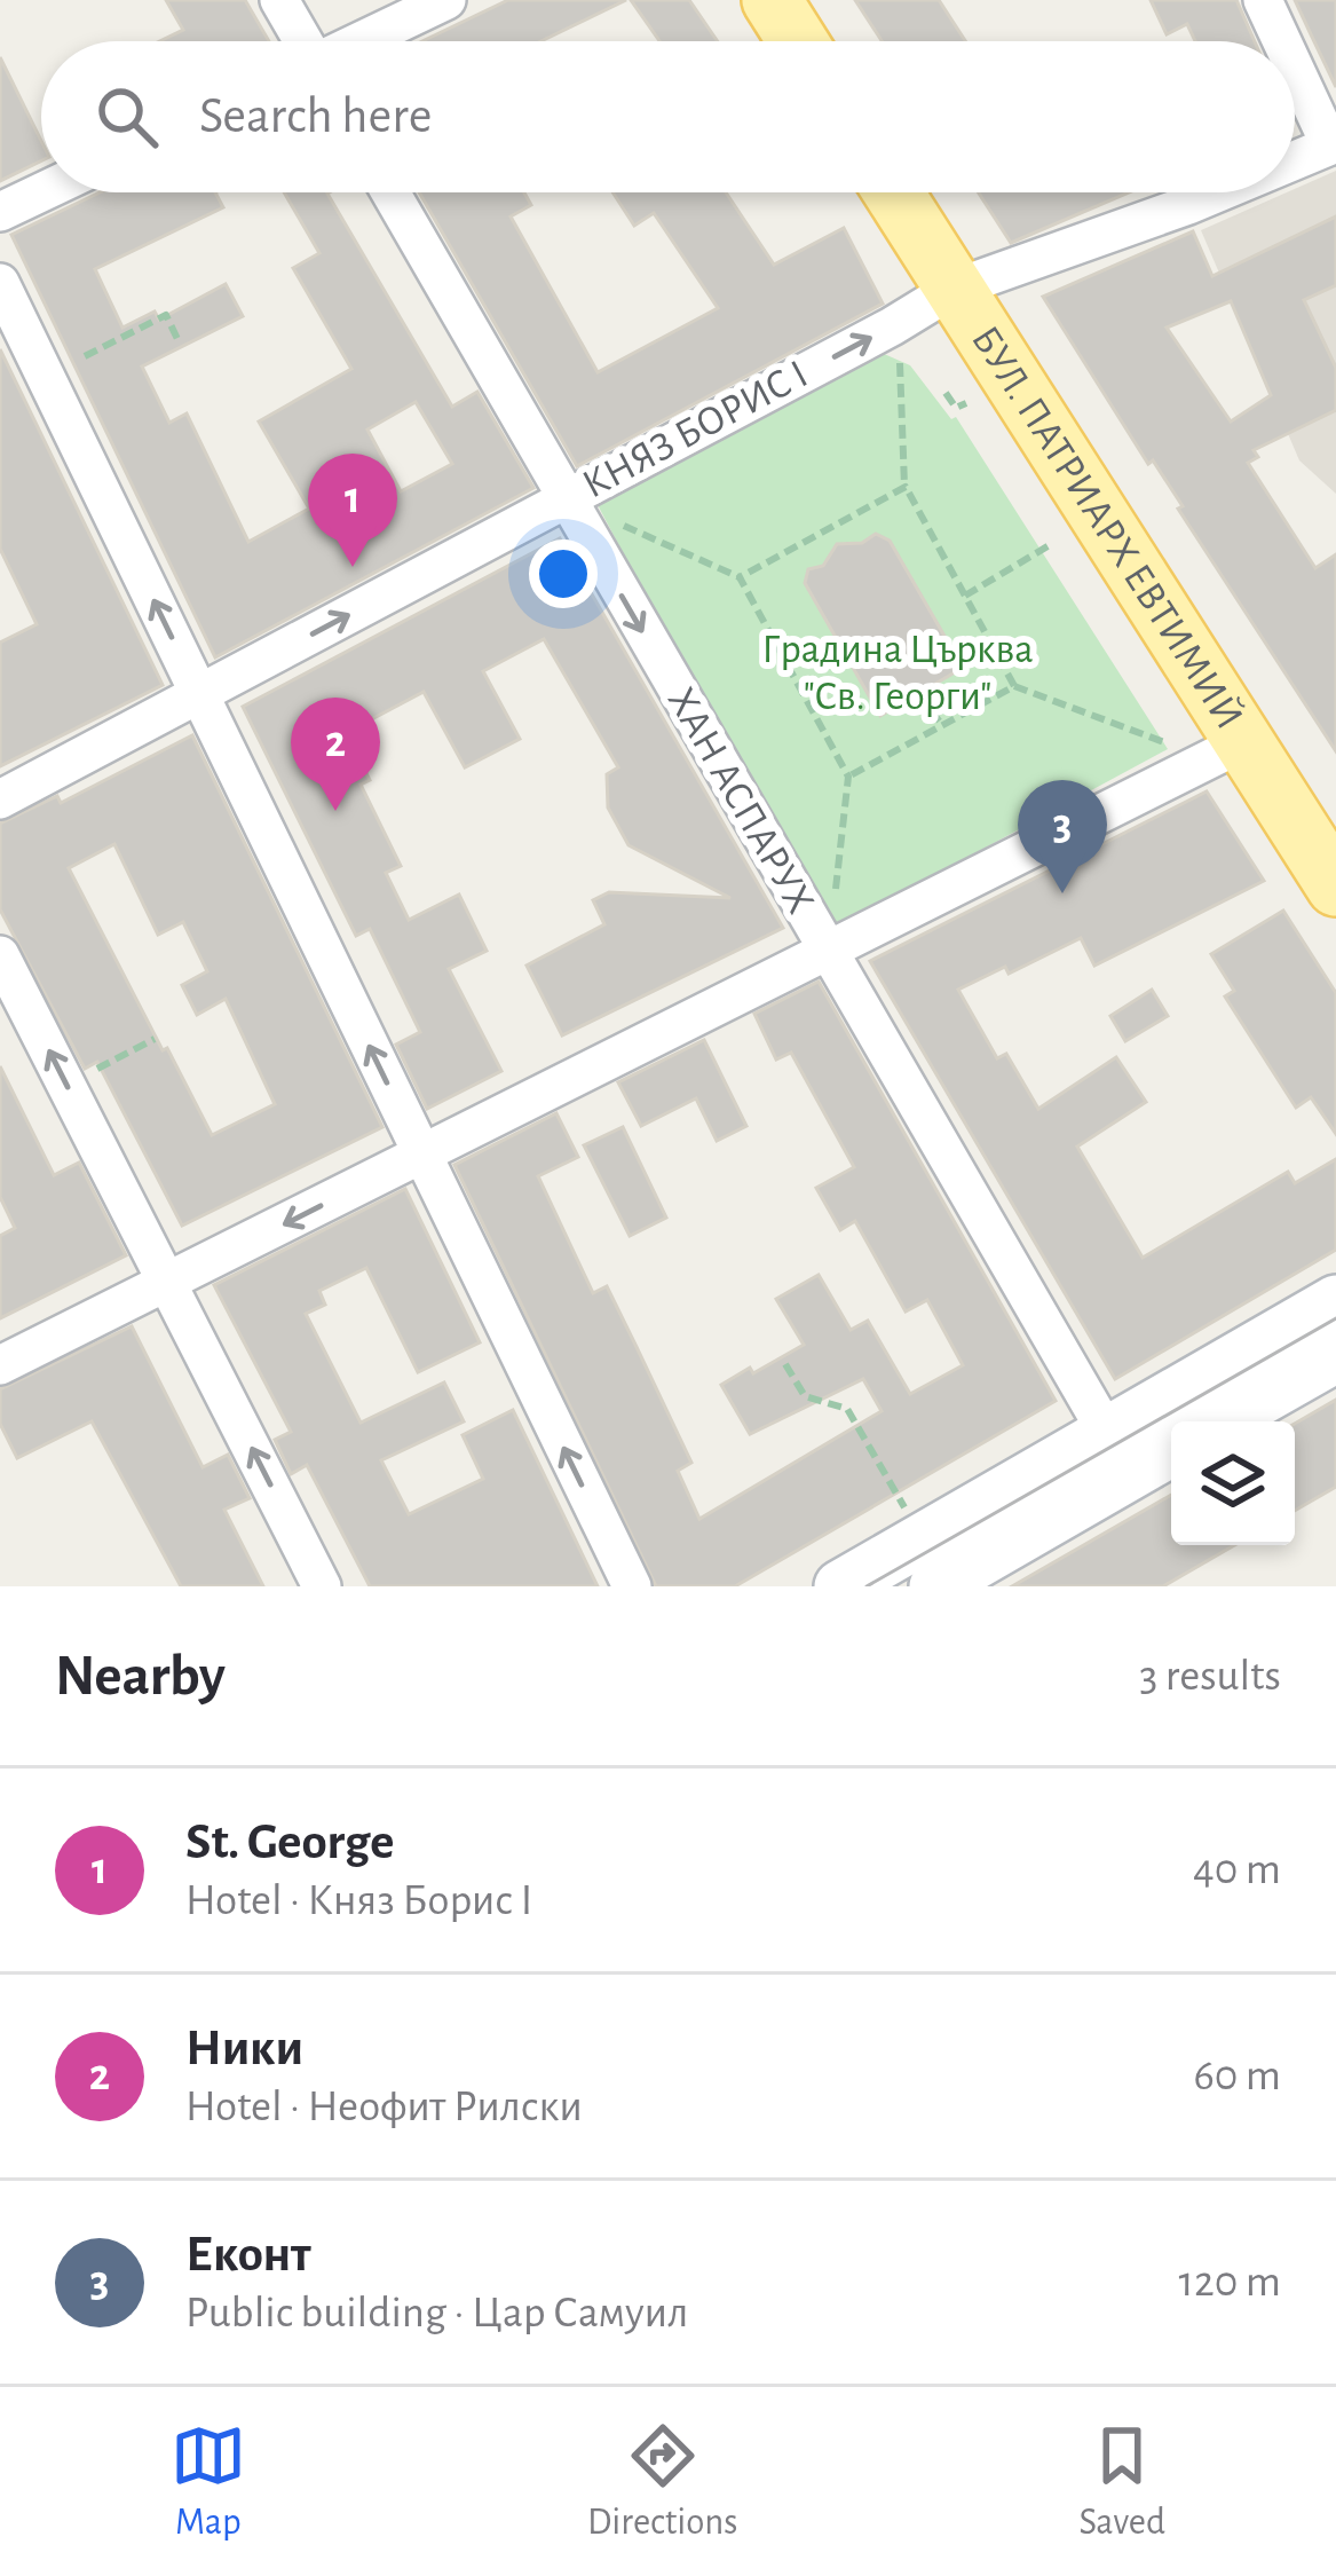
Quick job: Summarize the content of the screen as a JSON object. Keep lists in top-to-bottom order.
{
  "streets": {
    "main road": ["БУЛ. ПАТРИАРХ ЕВТИМИЙ"],
    "street": ["КНЯЗ БОРИС I", "ХАН АСПАРУХ"]
  },
  "crossings": [
    ["КНЯЗ БОРИС I", "БУЛ. ПАТРИАРХ ЕВТИМИЙ"],
    ["КНЯЗ БОРИС I", "ХАН АСПАРУХ"]
  ],
  "one_way": ["КНЯЗ БОРИС I", "ХАН АСПАРУХ"],
  "parks": ["Градина Църква \"Св. Георги\""],
  "page": {
    "search": "Search here",
    "pins": ["1", "2", "3"],
    "heading": ["Nearby", "3 results"],
    "list": [
      {
        "mark": "1",
        "name": "St. George",
        "note": "Hotel · Княз Борис I",
        "value": "40 m"
      },
      {
        "mark": "2",
        "name": "Ники",
        "note": "Hotel · Неофит Рилски",
        "value": "60 m"
      },
      {
        "mark": "3",
        "name": "Еконт",
        "note": "Public building · Цар Самуил",
        "value": "120 m"
      }
    ],
    "nav": ["Map", "Directions", "Saved"]
  }
}
